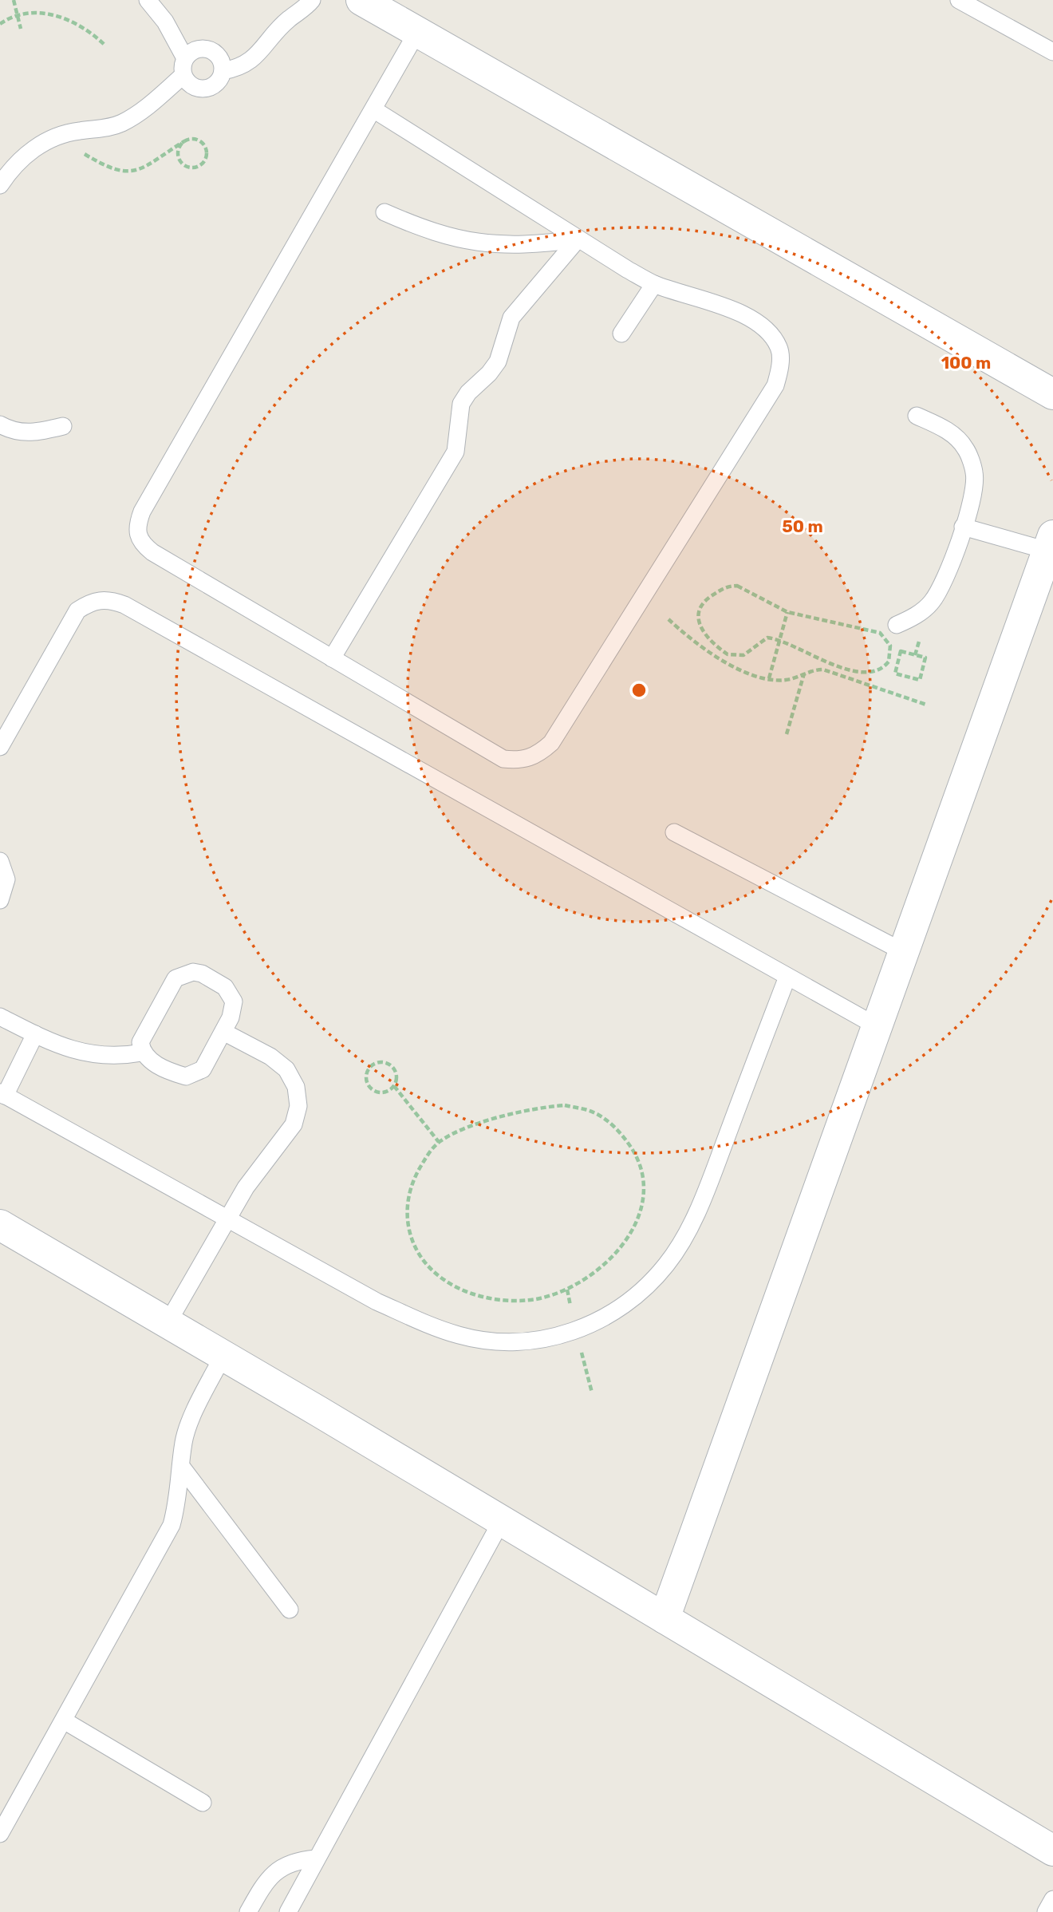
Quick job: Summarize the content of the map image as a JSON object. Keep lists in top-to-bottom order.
{
  "rings": ["100 m", "50 m"]
}
